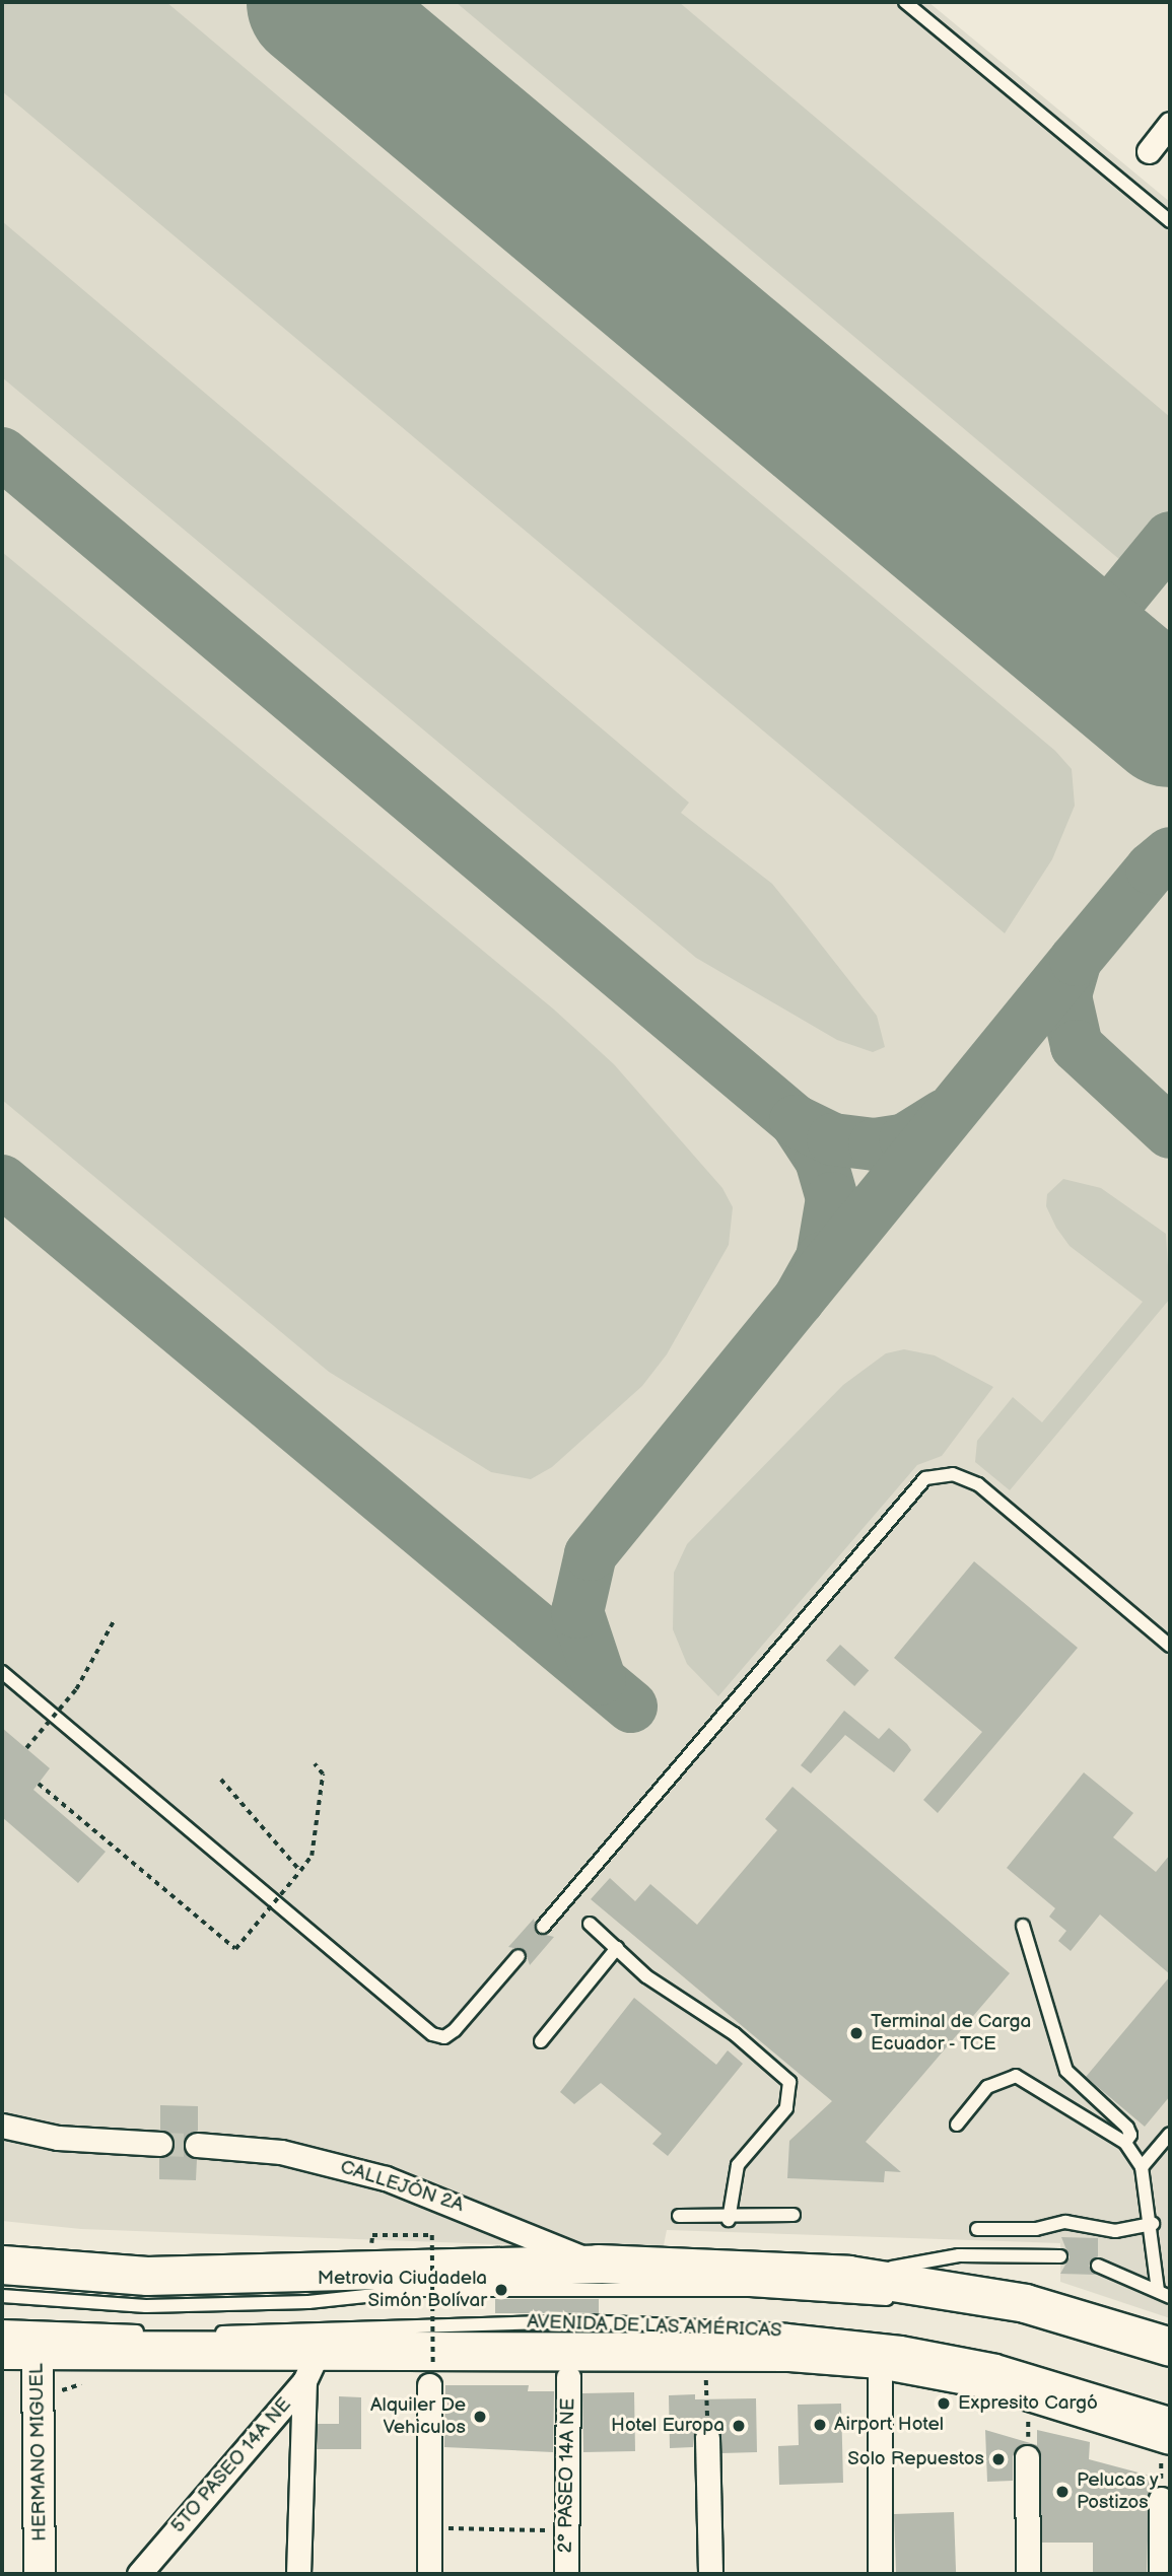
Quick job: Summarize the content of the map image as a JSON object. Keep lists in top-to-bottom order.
{
  "streets": {
    "main road": ["AVENIDA DE LAS AMÉRICAS"],
    "street": [
      "CALLEJÓN 2A",
      "HERMANO MIGUEL",
      "5TO PASEO 14A NE",
      "2° PASEO 14A NE"
    ]
  },
  "crossings": [
    ["AVENIDA DE LAS AMÉRICAS", "HERMANO MIGUEL"],
    ["AVENIDA DE LAS AMÉRICAS", "5TO PASEO 14A NE"]
  ],
  "places": [
    "Terminal de Carga Ecuador - TCE",
    "Metrovia Ciudadela Simón Bolívar",
    "Expresito Cargó",
    "Alquiler De Vehiculos",
    "Airport Hotel",
    "Hotel Europa",
    "Solo Repuestos",
    "Pelucas y Postizos"
  ]
}
